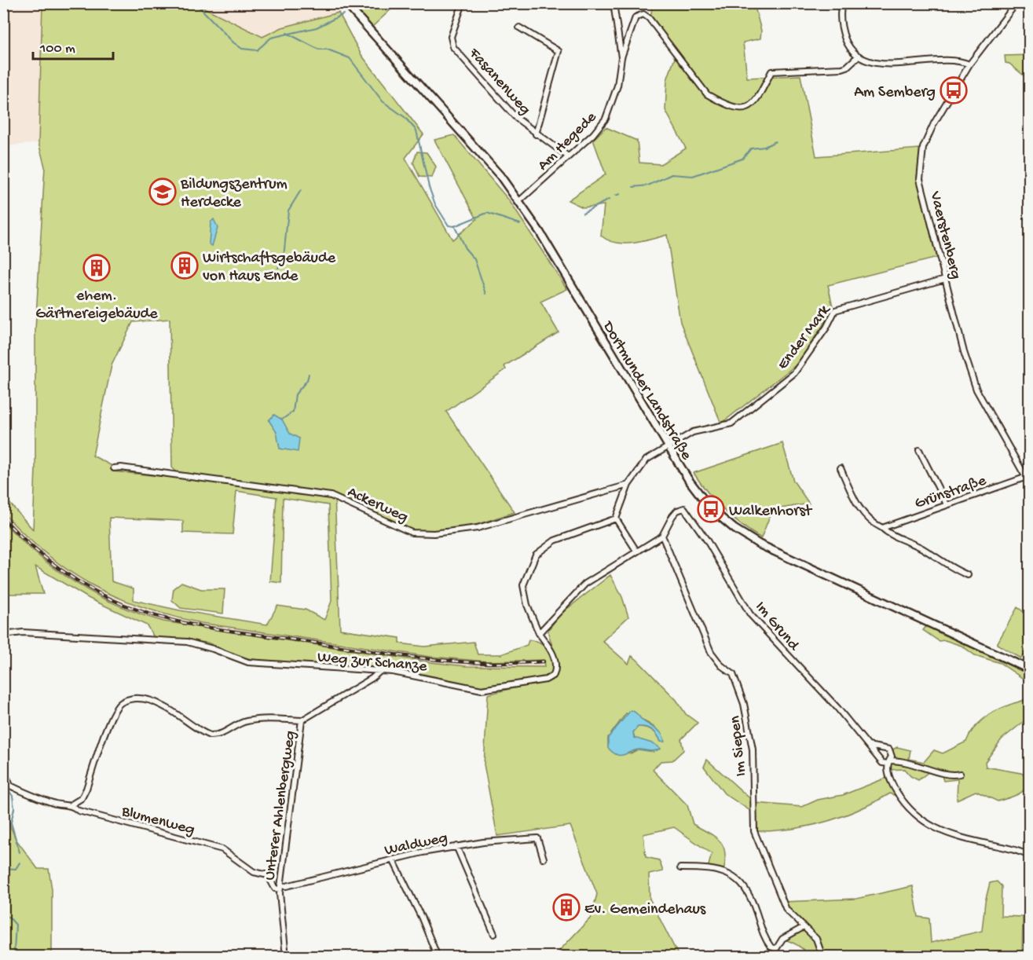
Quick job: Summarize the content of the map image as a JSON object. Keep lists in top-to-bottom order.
{
  "streets": {
    "main road": ["Dortmunder Landstraße"],
    "street": [
      "Fasanenweg",
      "Am Hegede",
      "Vaerstenberg",
      "Ender Mark",
      "Grünstraße",
      "Ackerweg",
      "Im Grund",
      "Weg zur Schanze",
      "Im Siepen",
      "Unterer Ahlenbergweg",
      "Blumenweg",
      "Waldweg"
    ]
  },
  "crossings": [
    ["Fasanenweg", "Am Hegede"],
    ["Am Hegede", "Dortmunder Landstraße"],
    ["Vaerstenberg", "Ender Mark"],
    ["Vaerstenberg", "Grünstraße"],
    ["Ender Mark", "Dortmunder Landstraße"],
    ["Ender Mark", "Ackerweg"],
    ["Im Grund", "Im Siepen"],
    ["Weg zur Schanze", "Unterer Ahlenbergweg"],
    ["Unterer Ahlenbergweg", "Blumenweg"],
    ["Unterer Ahlenbergweg", "Waldweg"],
    ["Blumenweg", "Waldweg"]
  ],
  "places": {
    "bus stop": ["Am Semberg", "Walkenhorst"],
    "school or university": ["Bildungszentrum Herdecke"],
    "building": ["Wirtschaftsgebäude von Haus Ende", "ehem. Gärtnereigebäude", "Ev. Gemeindehaus"]
  },
  "scale_bar": "100 m"
}
